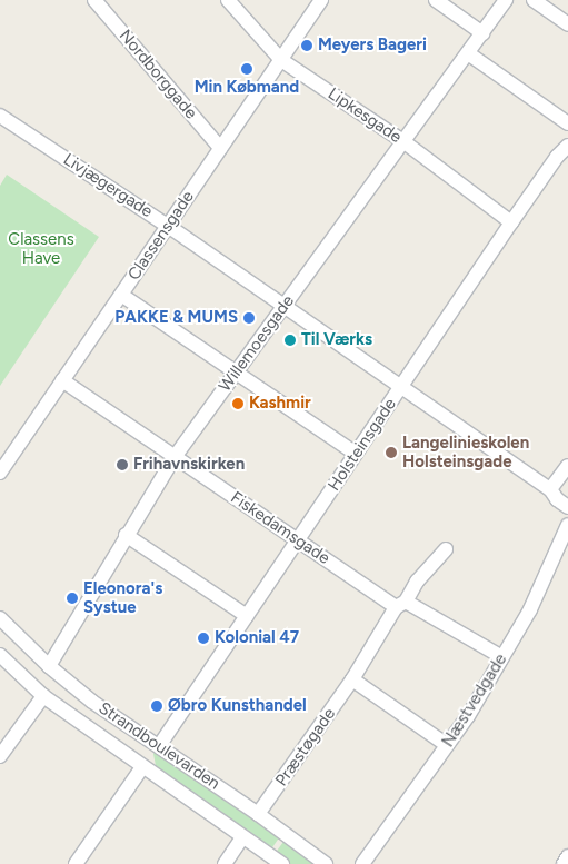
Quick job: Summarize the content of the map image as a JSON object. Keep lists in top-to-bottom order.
{
  "streets": {
    "street": [
      "Nordborggade",
      "Lipkesgade",
      "Livjægergade",
      "Classensgade",
      "Willemoesgade",
      "Holsteinsgade",
      "Fiskedamsgade",
      "Næstvedgade",
      "Strandboulevarden",
      "Præstøgade"
    ]
  },
  "crossings": [
    ["Nordborggade", "Classensgade"],
    ["Lipkesgade", "Classensgade"],
    ["Lipkesgade", "Willemoesgade"],
    ["Lipkesgade", "Holsteinsgade"],
    ["Livjægergade", "Classensgade"],
    ["Livjægergade", "Willemoesgade"],
    ["Livjægergade", "Holsteinsgade"],
    ["Classensgade", "Fiskedamsgade"],
    ["Willemoesgade", "Fiskedamsgade"],
    ["Willemoesgade", "Strandboulevarden"],
    ["Holsteinsgade", "Fiskedamsgade"],
    ["Holsteinsgade", "Strandboulevarden"],
    ["Fiskedamsgade", "Næstvedgade"],
    ["Fiskedamsgade", "Præstøgade"],
    ["Strandboulevarden", "Præstøgade"]
  ],
  "parks": ["Classens Have"],
  "places": [
    "Meyers Bageri",
    "Min Købmand",
    "PAKKE & MUMS",
    "Til Værks",
    "Kashmir",
    "Langelinieskolen Holsteinsgade",
    "Frihavnskirken",
    "Eleonora's Systue",
    "Kolonial 47",
    "Øbro Kunsthandel"
  ]
}
